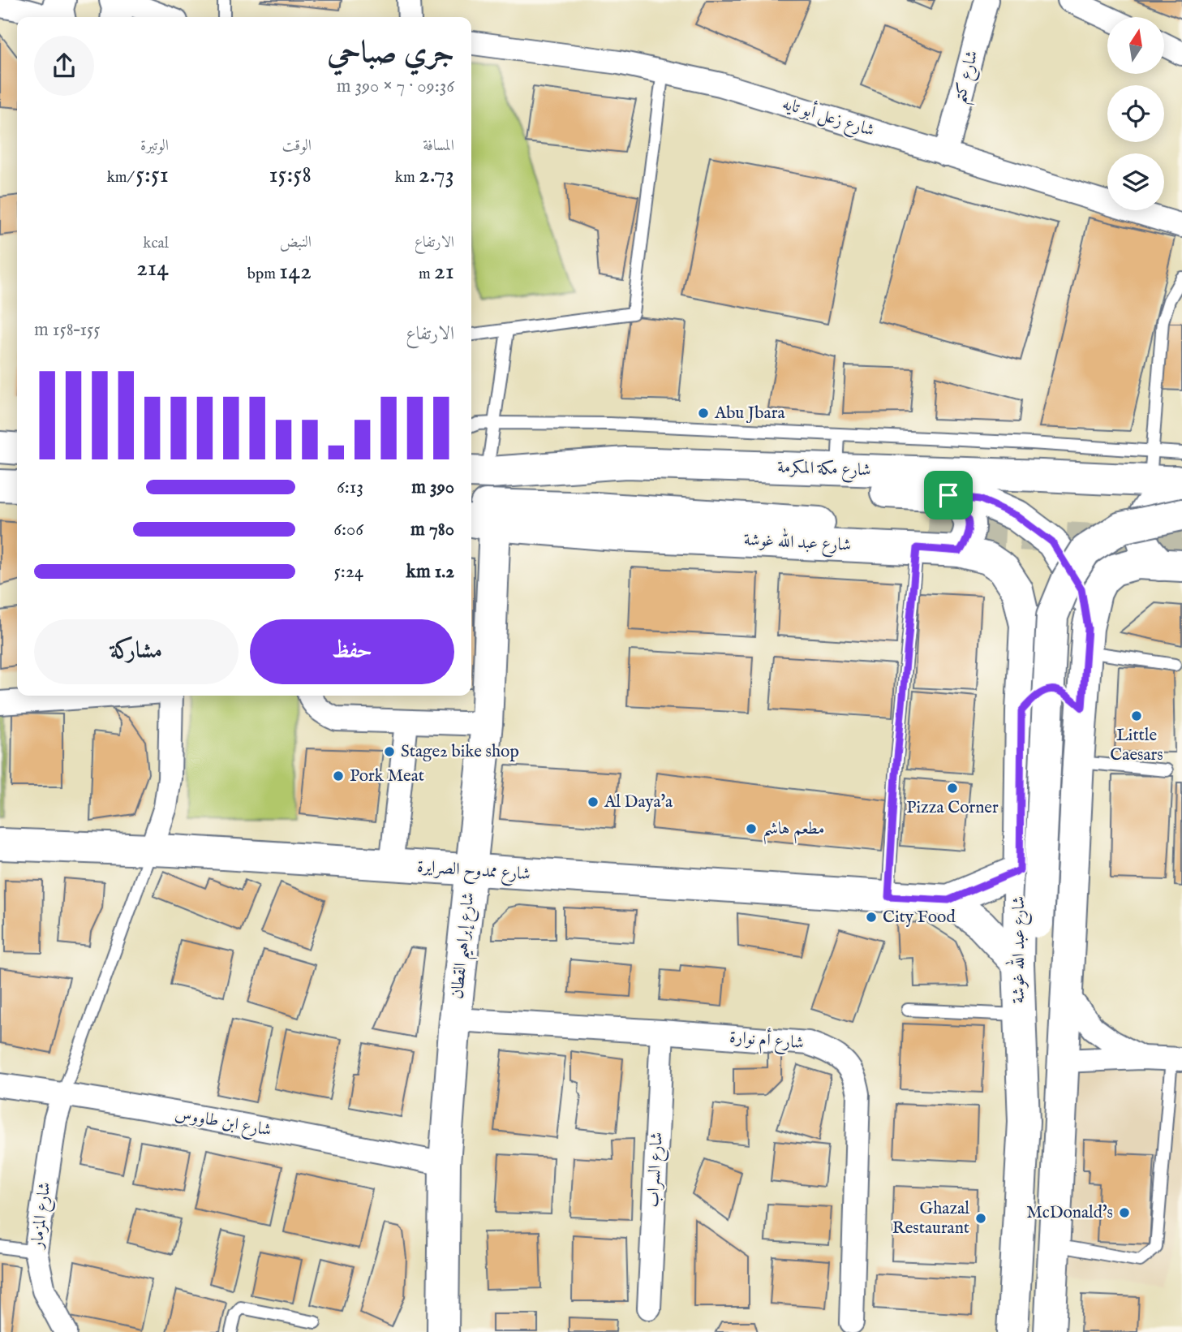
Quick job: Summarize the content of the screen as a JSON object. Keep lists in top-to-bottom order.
{
  "streets": {
    "main road": [
      "شارع مكة المكرمة",
      "شارع عبد الله غوشة",
      "شارع ممدوح الصرايرة",
      "شارع إبراهيم القطان"
    ],
    "street": [
      "شارع كتم",
      "شارع زعل أبو تايه",
      "شارع أم نوارة",
      "شارع ابن طاووس",
      "شارع السراب",
      "شارع المزمار"
    ]
  },
  "crossings": [
    ["شارع كتم", "شارع زعل أبو تايه"],
    ["شارع عبد الله غوشة", "شارع ممدوح الصرايرة"],
    ["شارع عبد الله غوشة", "شارع إبراهيم القطان"],
    ["شارع ممدوح الصرايرة", "شارع إبراهيم القطان"],
    ["شارع إبراهيم القطان", "شارع أم نوارة"],
    ["شارع إبراهيم القطان", "شارع ابن طاووس"],
    ["شارع أم نوارة", "شارع السراب"],
    ["شارع ابن طاووس", "شارع المزمار"]
  ],
  "places": [
    "Abu Jbara",
    "Little Caesars",
    "Stage2 bike shop",
    "Pork Meat",
    "Pizza Corner",
    "Al Daya'a",
    "مطعم هاشم",
    "City Food",
    "McDonald's",
    "Ghazal Restaurant"
  ],
  "north": "top",
  "page": {
    "heading": ["جري صباحي", "09:36 · 7 × 390 m"],
    "stats": [
      ["المسافة", "2.73 km"],
      ["الوقت", "15:58"],
      ["الوتيرة", "5:51 /km"],
      ["الارتفاع", "21 m"],
      ["النبض", "142 bpm"],
      ["kcal", "214"]
    ],
    "chart": ["الارتفاع", "155–158 m"],
    "list": [
      {
        "name": "390 m",
        "note": "6:13"
      },
      {
        "name": "780 m",
        "note": "6:06"
      },
      {
        "name": "1.2 km",
        "note": "5:24"
      }
    ],
    "buttons": ["حفظ", "مشاركة"]
  }
}
